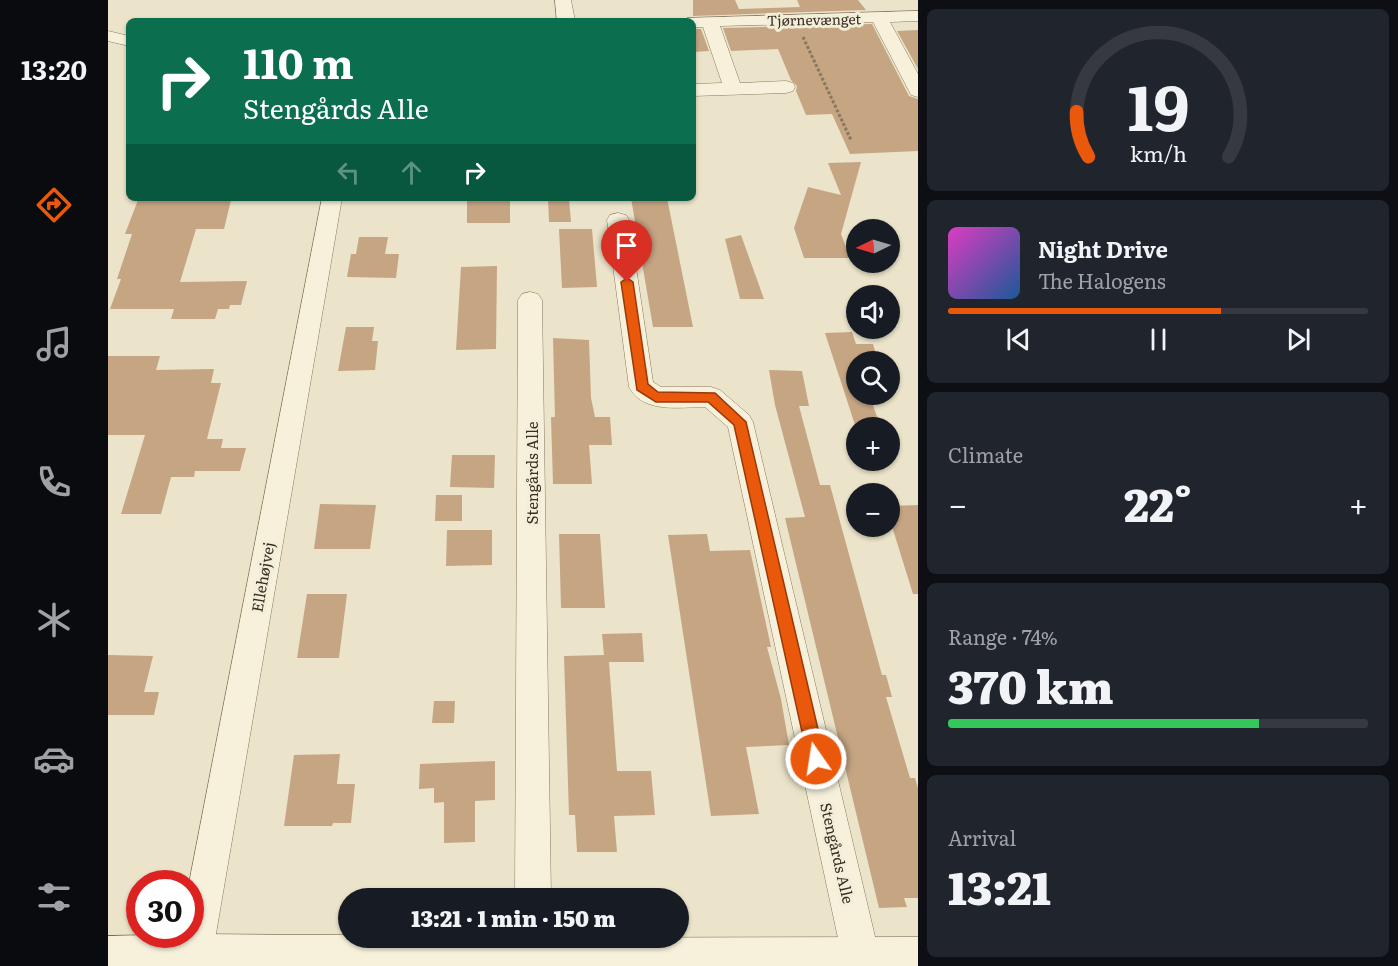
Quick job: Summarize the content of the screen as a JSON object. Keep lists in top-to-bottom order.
{
  "streets": {
    "street": ["Tjørnevænget", "Stengårds Alle", "Ellehøjvej"]
  },
  "north": "left",
  "page": {
    "tabs": "13:20",
    "turn": ["110 m", "Stengårds Alle"],
    "map_buttons": ["+", "−"],
    "song": ["Night Drive", "The Halogens"],
    "tile": [
      "Climate",
      ["Range · 74%", "370 km"],
      ["Arrival", "13:21"]
    ],
    "heat": ["−", "22°", "+"],
    "limit": "30",
    "trip": "13:21 · 1 min · 150 m",
    "gauge": ["19", "km/h"]
  }
}
